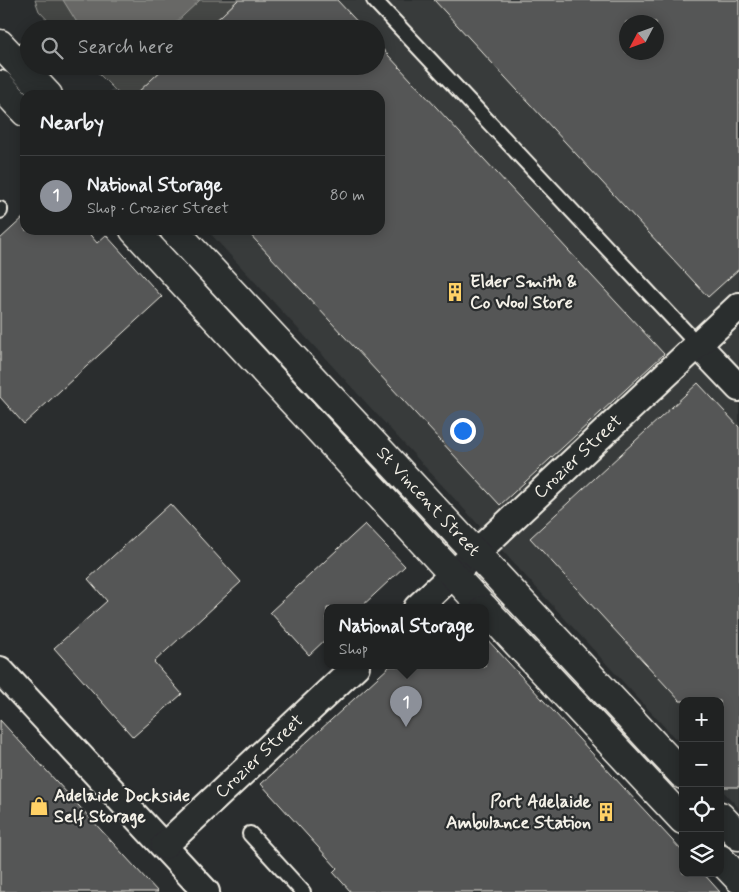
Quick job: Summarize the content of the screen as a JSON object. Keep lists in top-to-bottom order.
{
  "streets": {
    "main road": ["St Vincent Street"],
    "street": ["Crozier Street"]
  },
  "crossings": [
    ["Crozier Street", "St Vincent Street"]
  ],
  "places": {
    "building": ["Elder Smith & Co Wool Store", "Port Adelaide Ambulance Station"],
    "shop": ["Adelaide Dockside Self Storage"]
  },
  "north": "bottom left",
  "page": {
    "search": "Search here",
    "heading": "Nearby",
    "list": [
      {
        "mark": "1",
        "name": "National Storage",
        "note": "Shop · Crozier Street",
        "value": "80 m"
      }
    ],
    "popup": ["National Storage", "Shop"],
    "pins": "1",
    "map_buttons": ["+", "−"]
  }
}
